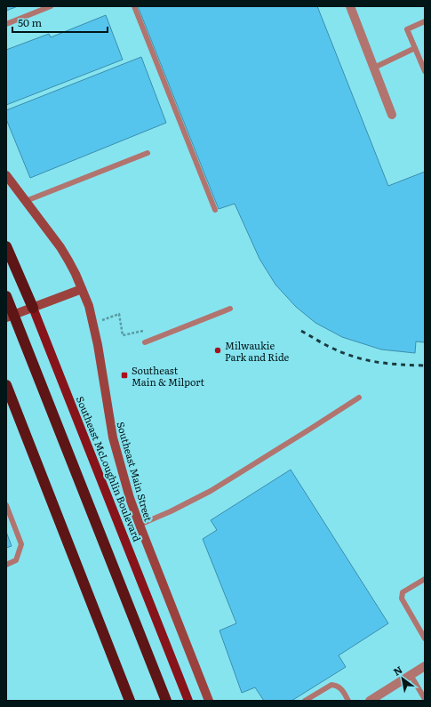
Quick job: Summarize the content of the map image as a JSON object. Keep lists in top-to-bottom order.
{
  "streets": {
    "highway": ["Southeast McLoughlin Boulevard"],
    "street": ["Southeast Main Street"]
  },
  "places": {
    "other": ["Milwaukie Park and Ride"],
    "transit": ["Southeast Main & Milport"]
  },
  "scale_bar": "50 m",
  "north": "top left"
}
